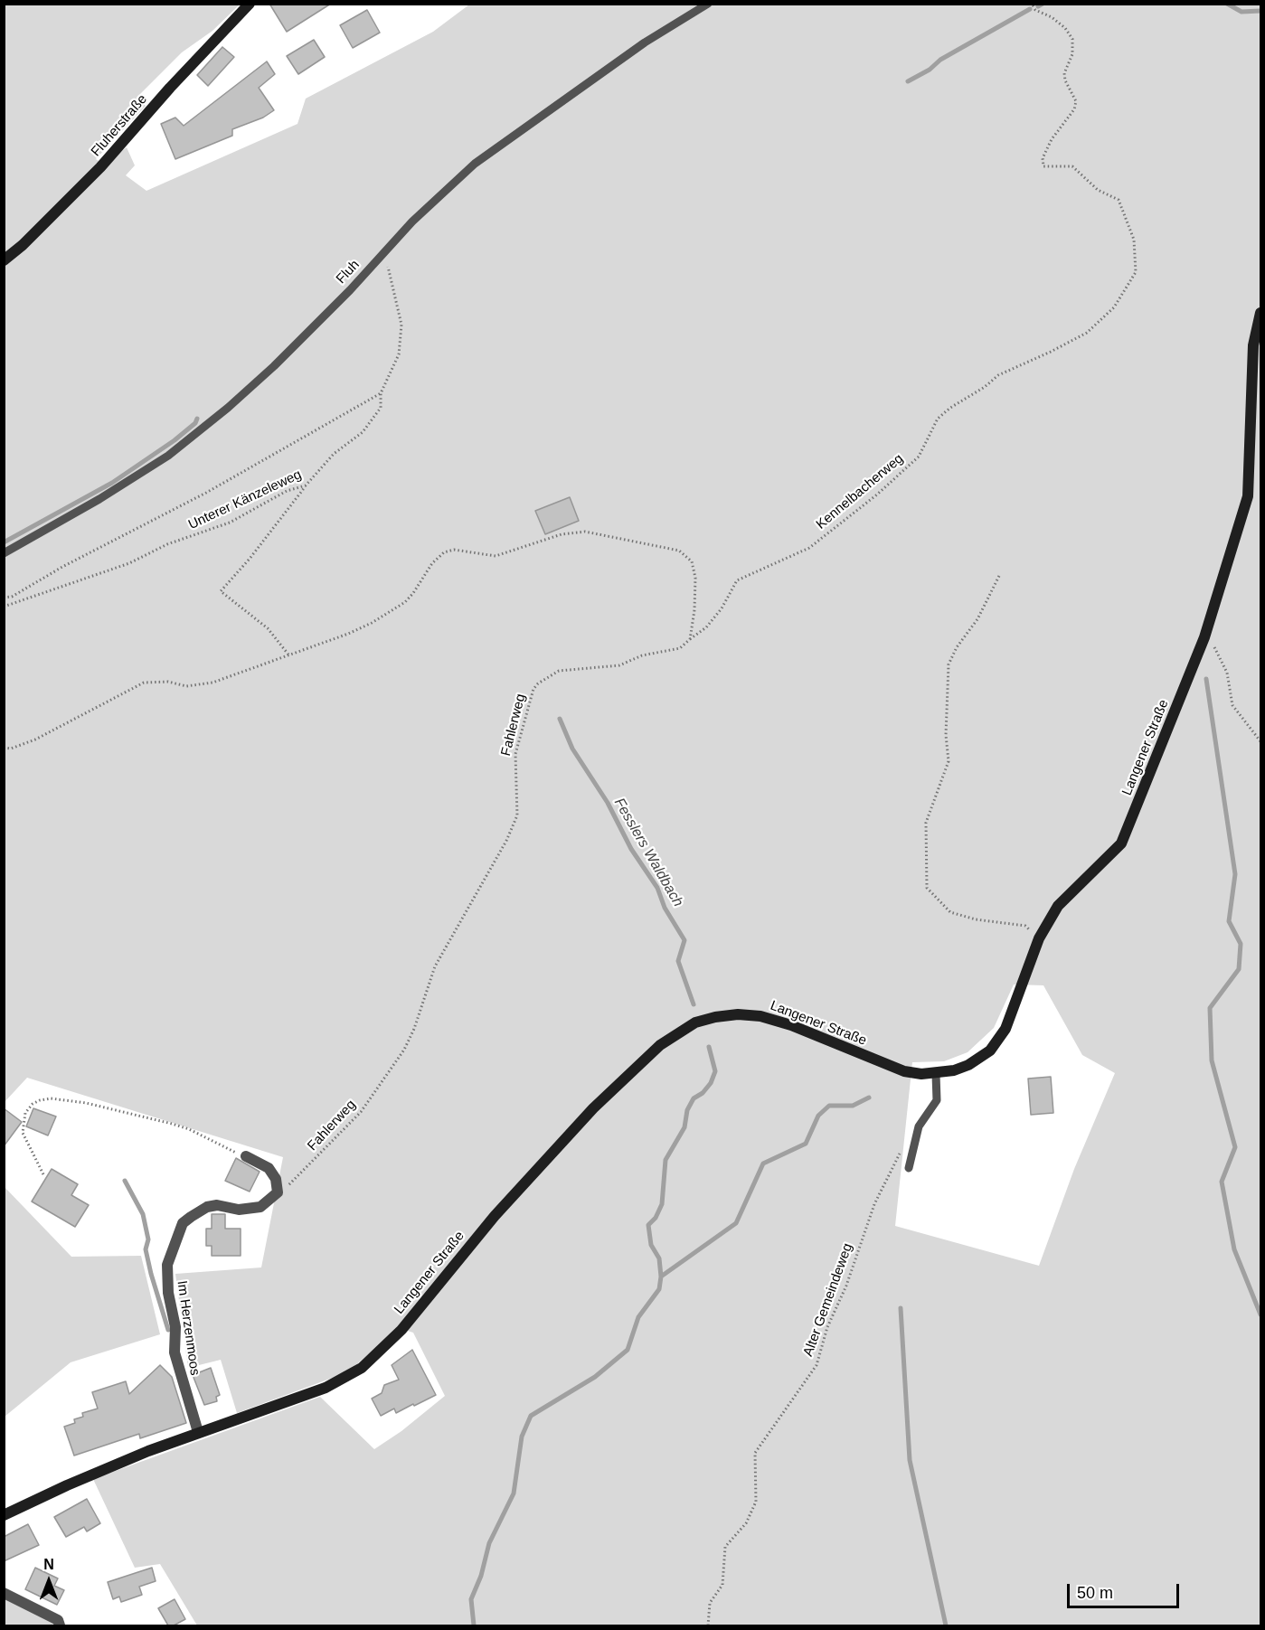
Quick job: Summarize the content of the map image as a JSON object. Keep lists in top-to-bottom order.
{
  "streets": {
    "main road": ["Fluherstraße", "Langener Straße"],
    "street": ["Im Herzenmoos"],
    "lane": ["Fluh"],
    "path": [
      "Kennelbacherweg",
      "Unterer Känzeleweg",
      "Fahlerweg",
      "Alter Gemeindeweg"
    ]
  },
  "crossings": [
    ["Fluh", "Unterer Känzeleweg"],
    ["Kennelbacherweg", "Fahlerweg"],
    ["Langener Straße", "Im Herzenmoos"]
  ],
  "water": ["Fesslers Waldbach"],
  "scale_bar": "50 m",
  "north": "top"
}
